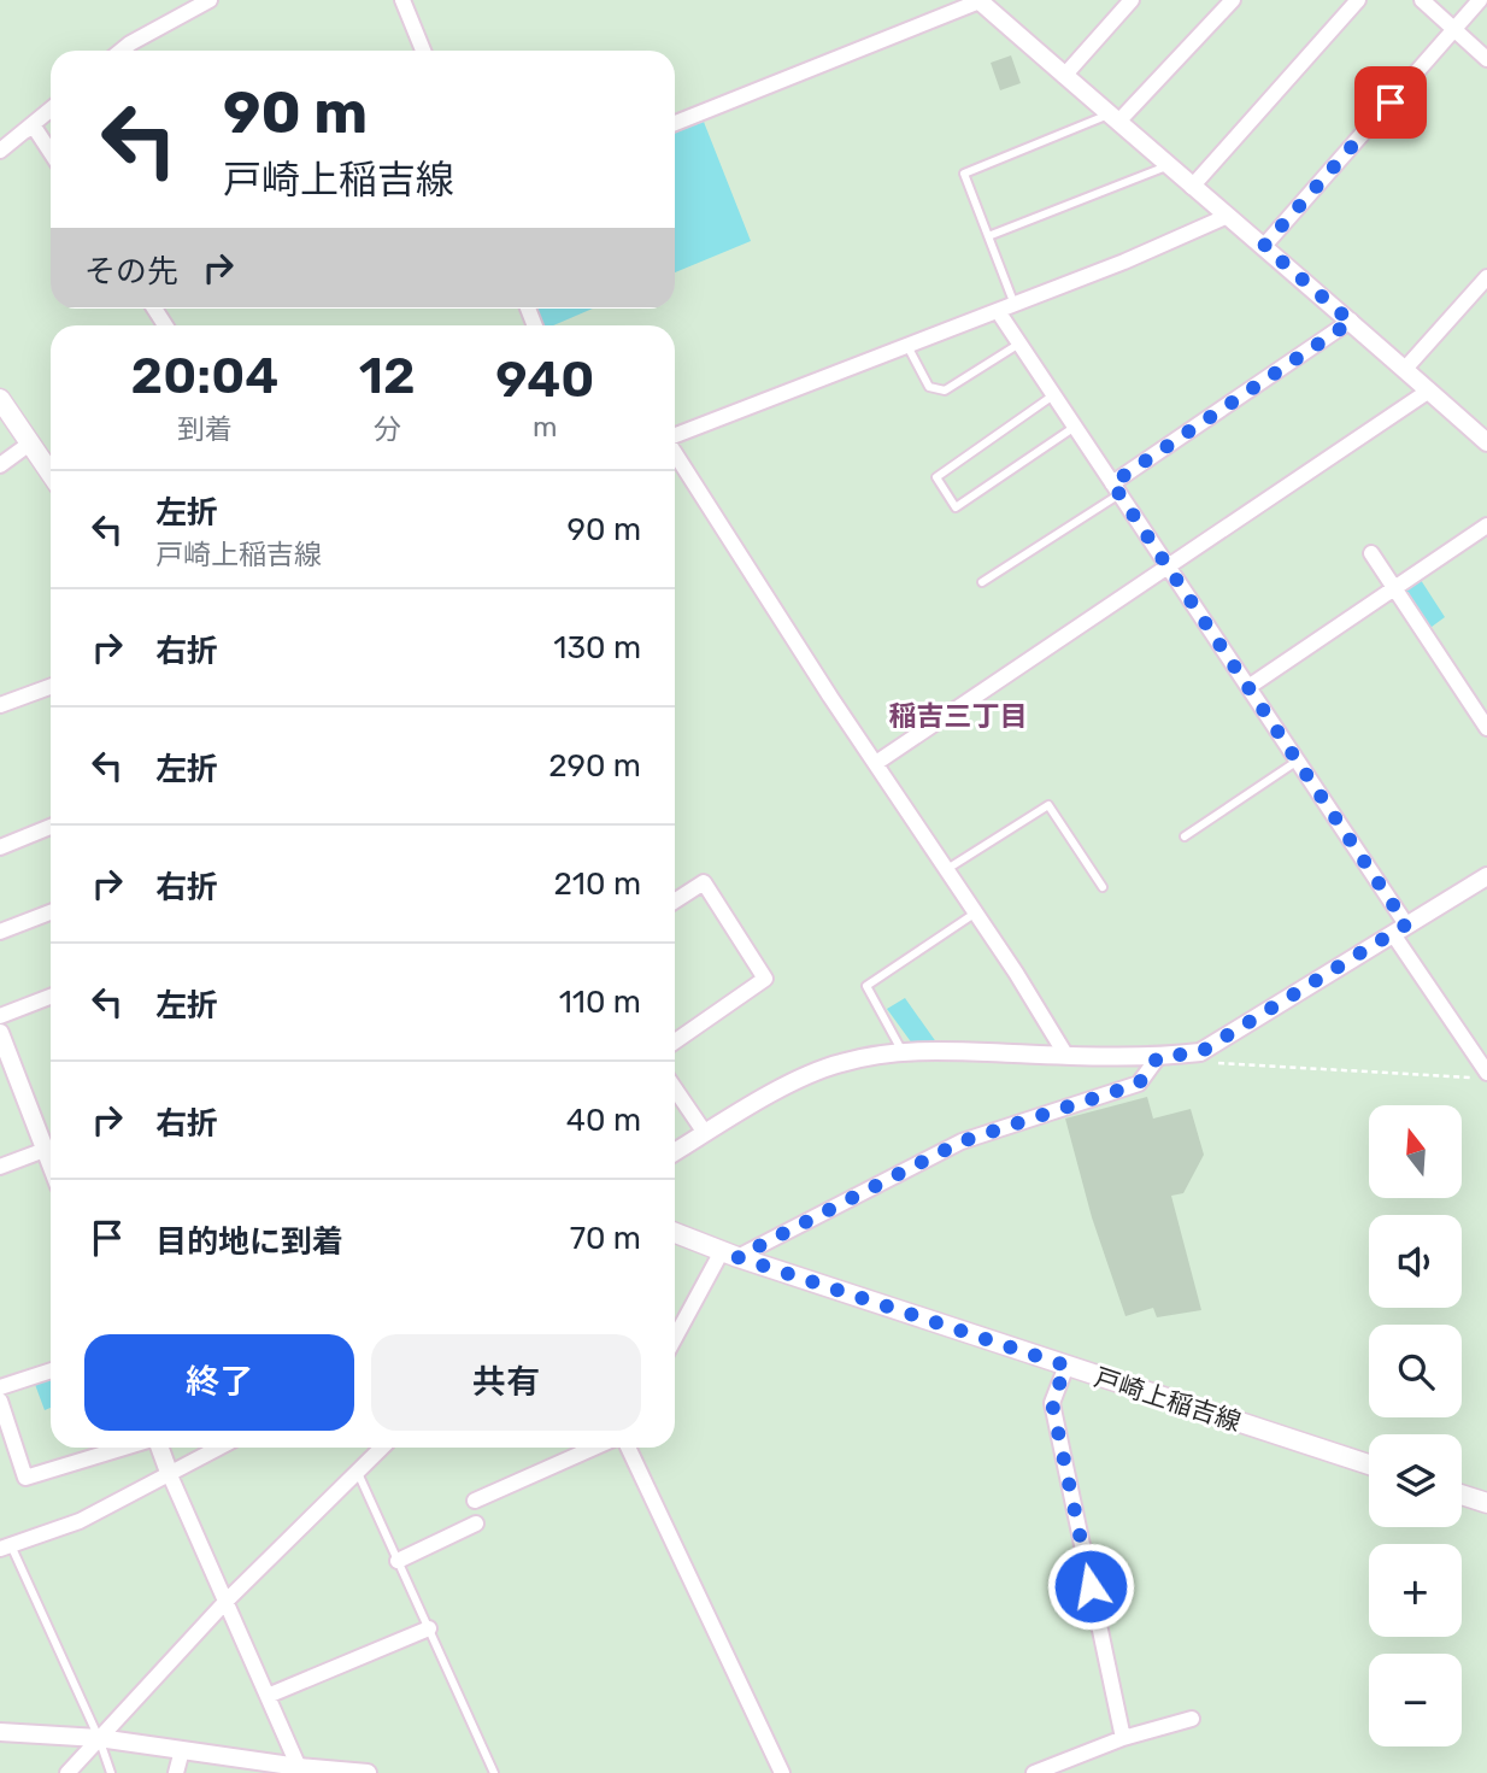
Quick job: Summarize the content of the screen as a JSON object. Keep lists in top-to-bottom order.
{
  "streets": {
    "main road": ["戸崎上稲吉線"]
  },
  "districts": ["稲吉三丁目"],
  "north": "top",
  "page": {
    "turn": ["90 m", "戸崎上稲吉線"],
    "then": "その先",
    "eta": [
      "20:04",
      "到着",
      "12",
      "分",
      "940",
      "m"
    ],
    "list": [
      {
        "name": "左折",
        "note": "戸崎上稲吉線",
        "value": "90 m"
      },
      {
        "name": "右折",
        "value": "130 m"
      },
      {
        "name": "左折",
        "value": "290 m"
      },
      {
        "name": "右折",
        "value": "210 m"
      },
      {
        "name": "左折",
        "value": "110 m"
      },
      {
        "name": "右折",
        "value": "40 m"
      },
      {
        "name": "目的地に到着",
        "value": "70 m"
      }
    ],
    "map_buttons": ["+", "−"],
    "buttons": ["終了", "共有"]
  }
}
